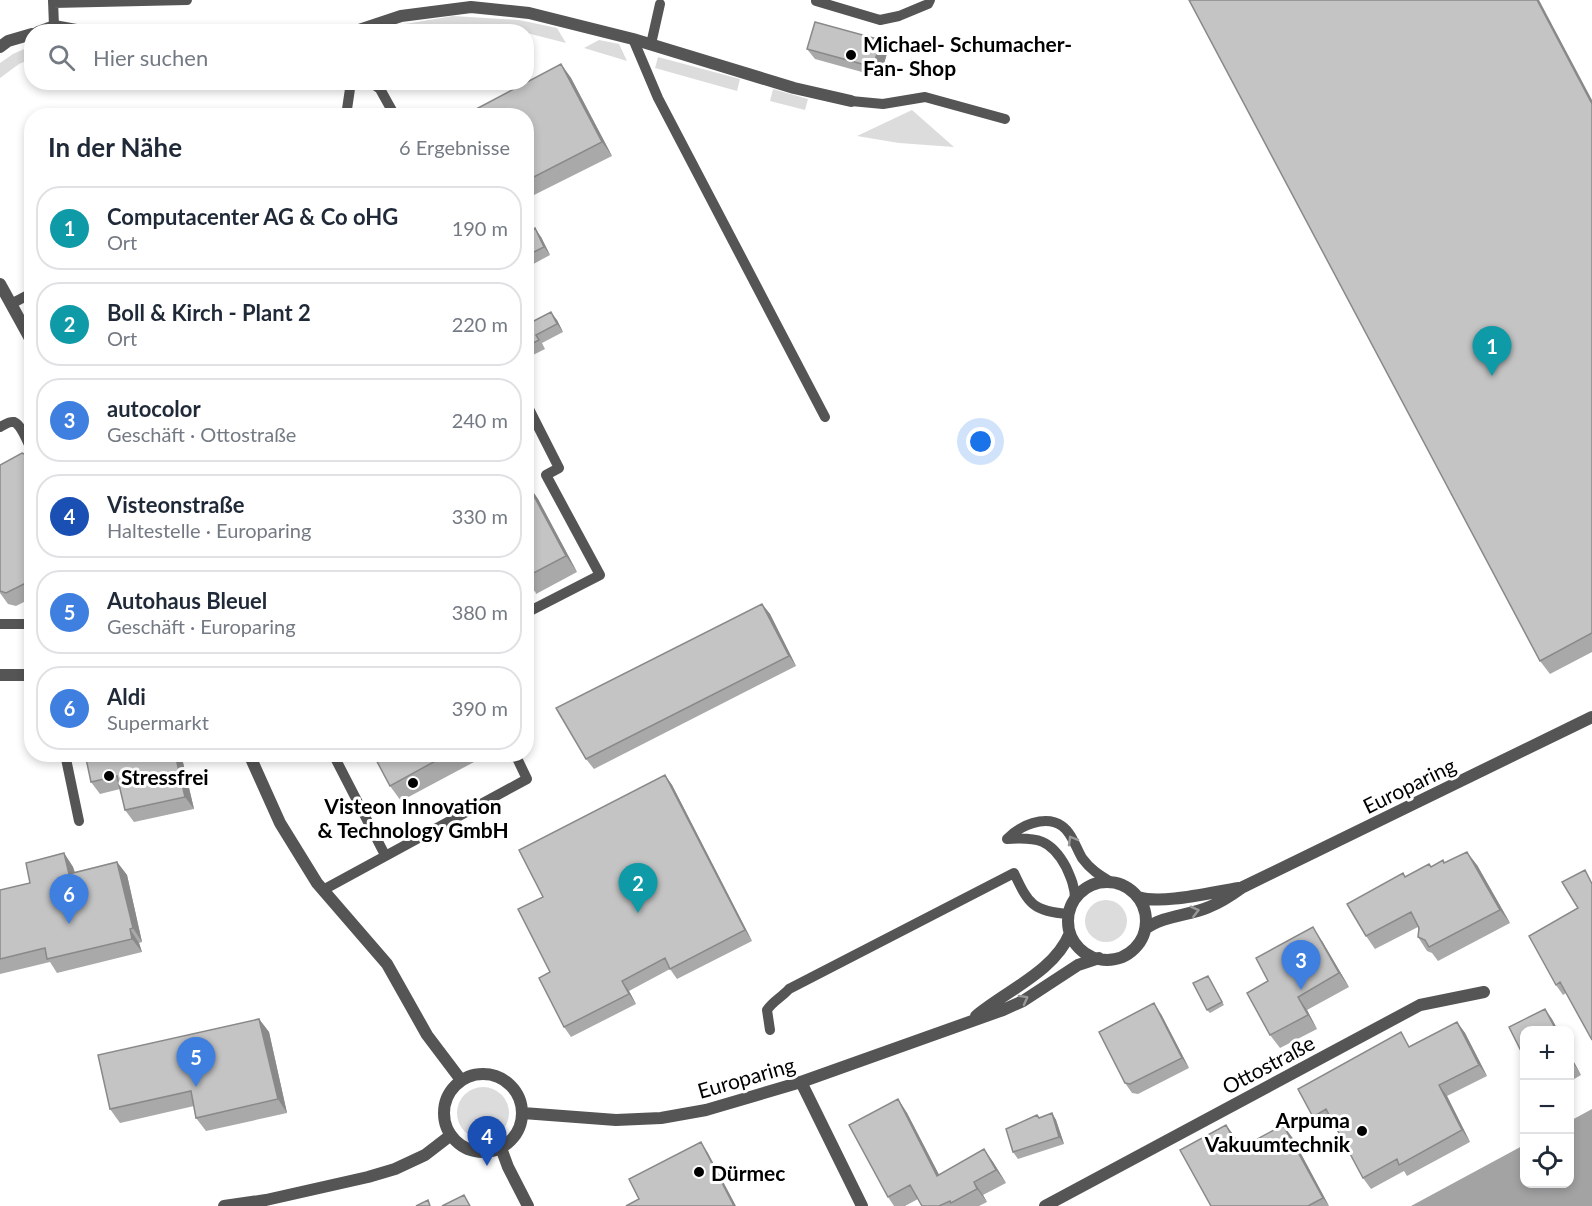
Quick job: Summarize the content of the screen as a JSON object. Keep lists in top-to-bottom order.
{
  "streets": {
    "street": ["Europaring", "Ottostraße"]
  },
  "places": [
    "Michael- Schumacher- Fan- Shop",
    "Stressfrei",
    "Visteon Innovation & Technology GmbH",
    "Arpuma Vakuumtechnik",
    "Dürmec"
  ],
  "page": {
    "search": "Hier suchen",
    "heading": ["In der Nähe", "6 Ergebnisse"],
    "list": [
      {
        "mark": "1",
        "name": "Computacenter AG & Co oHG",
        "note": "Ort",
        "value": "190 m"
      },
      {
        "mark": "2",
        "name": "Boll & Kirch - Plant 2",
        "note": "Ort",
        "value": "220 m"
      },
      {
        "mark": "3",
        "name": "autocolor",
        "note": "Geschäft · Ottostraße",
        "value": "240 m"
      },
      {
        "mark": "4",
        "name": "Visteonstraße",
        "note": "Haltestelle · Europaring",
        "value": "330 m"
      },
      {
        "mark": "5",
        "name": "Autohaus Bleuel",
        "note": "Geschäft · Europaring",
        "value": "380 m"
      },
      {
        "mark": "6",
        "name": "Aldi",
        "note": "Supermarkt",
        "value": "390 m"
      }
    ],
    "pins": [
      "1",
      "2",
      "6",
      "3",
      "5",
      "4"
    ],
    "map_buttons": ["+", "−"]
  }
}
